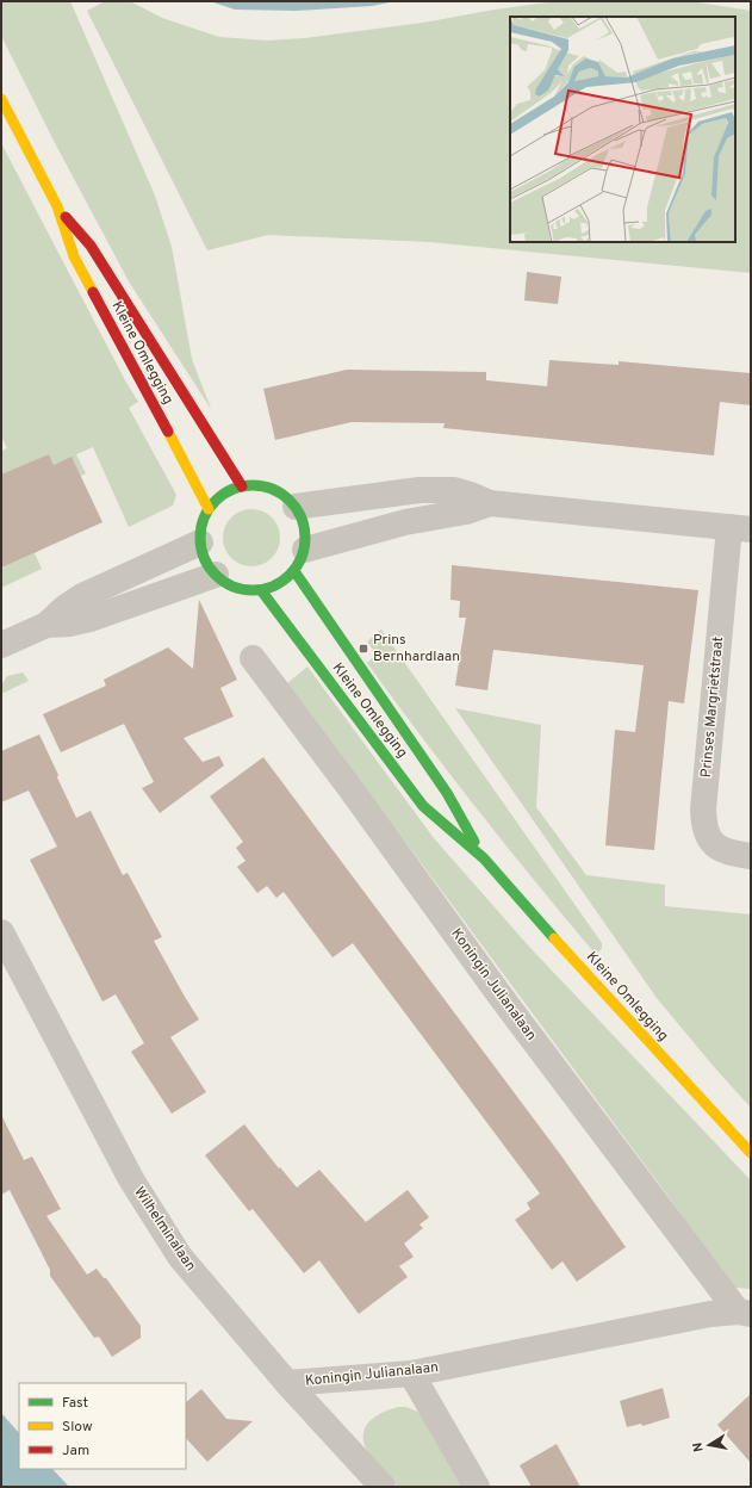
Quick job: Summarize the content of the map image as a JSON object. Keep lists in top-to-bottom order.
{
  "streets": {
    "street": [
      "Kleine Omlegging",
      "Prinses Margrietstraat",
      "Koningin Julianalaan",
      "Wilhelminalaan"
    ]
  },
  "crossings": [
    ["Koningin Julianalaan", "Wilhelminalaan"]
  ],
  "places": {
    "transit": ["Prins Bernhardlaan"]
  },
  "legend": ["Fast", "Slow", "Jam"],
  "north": "left"
}
